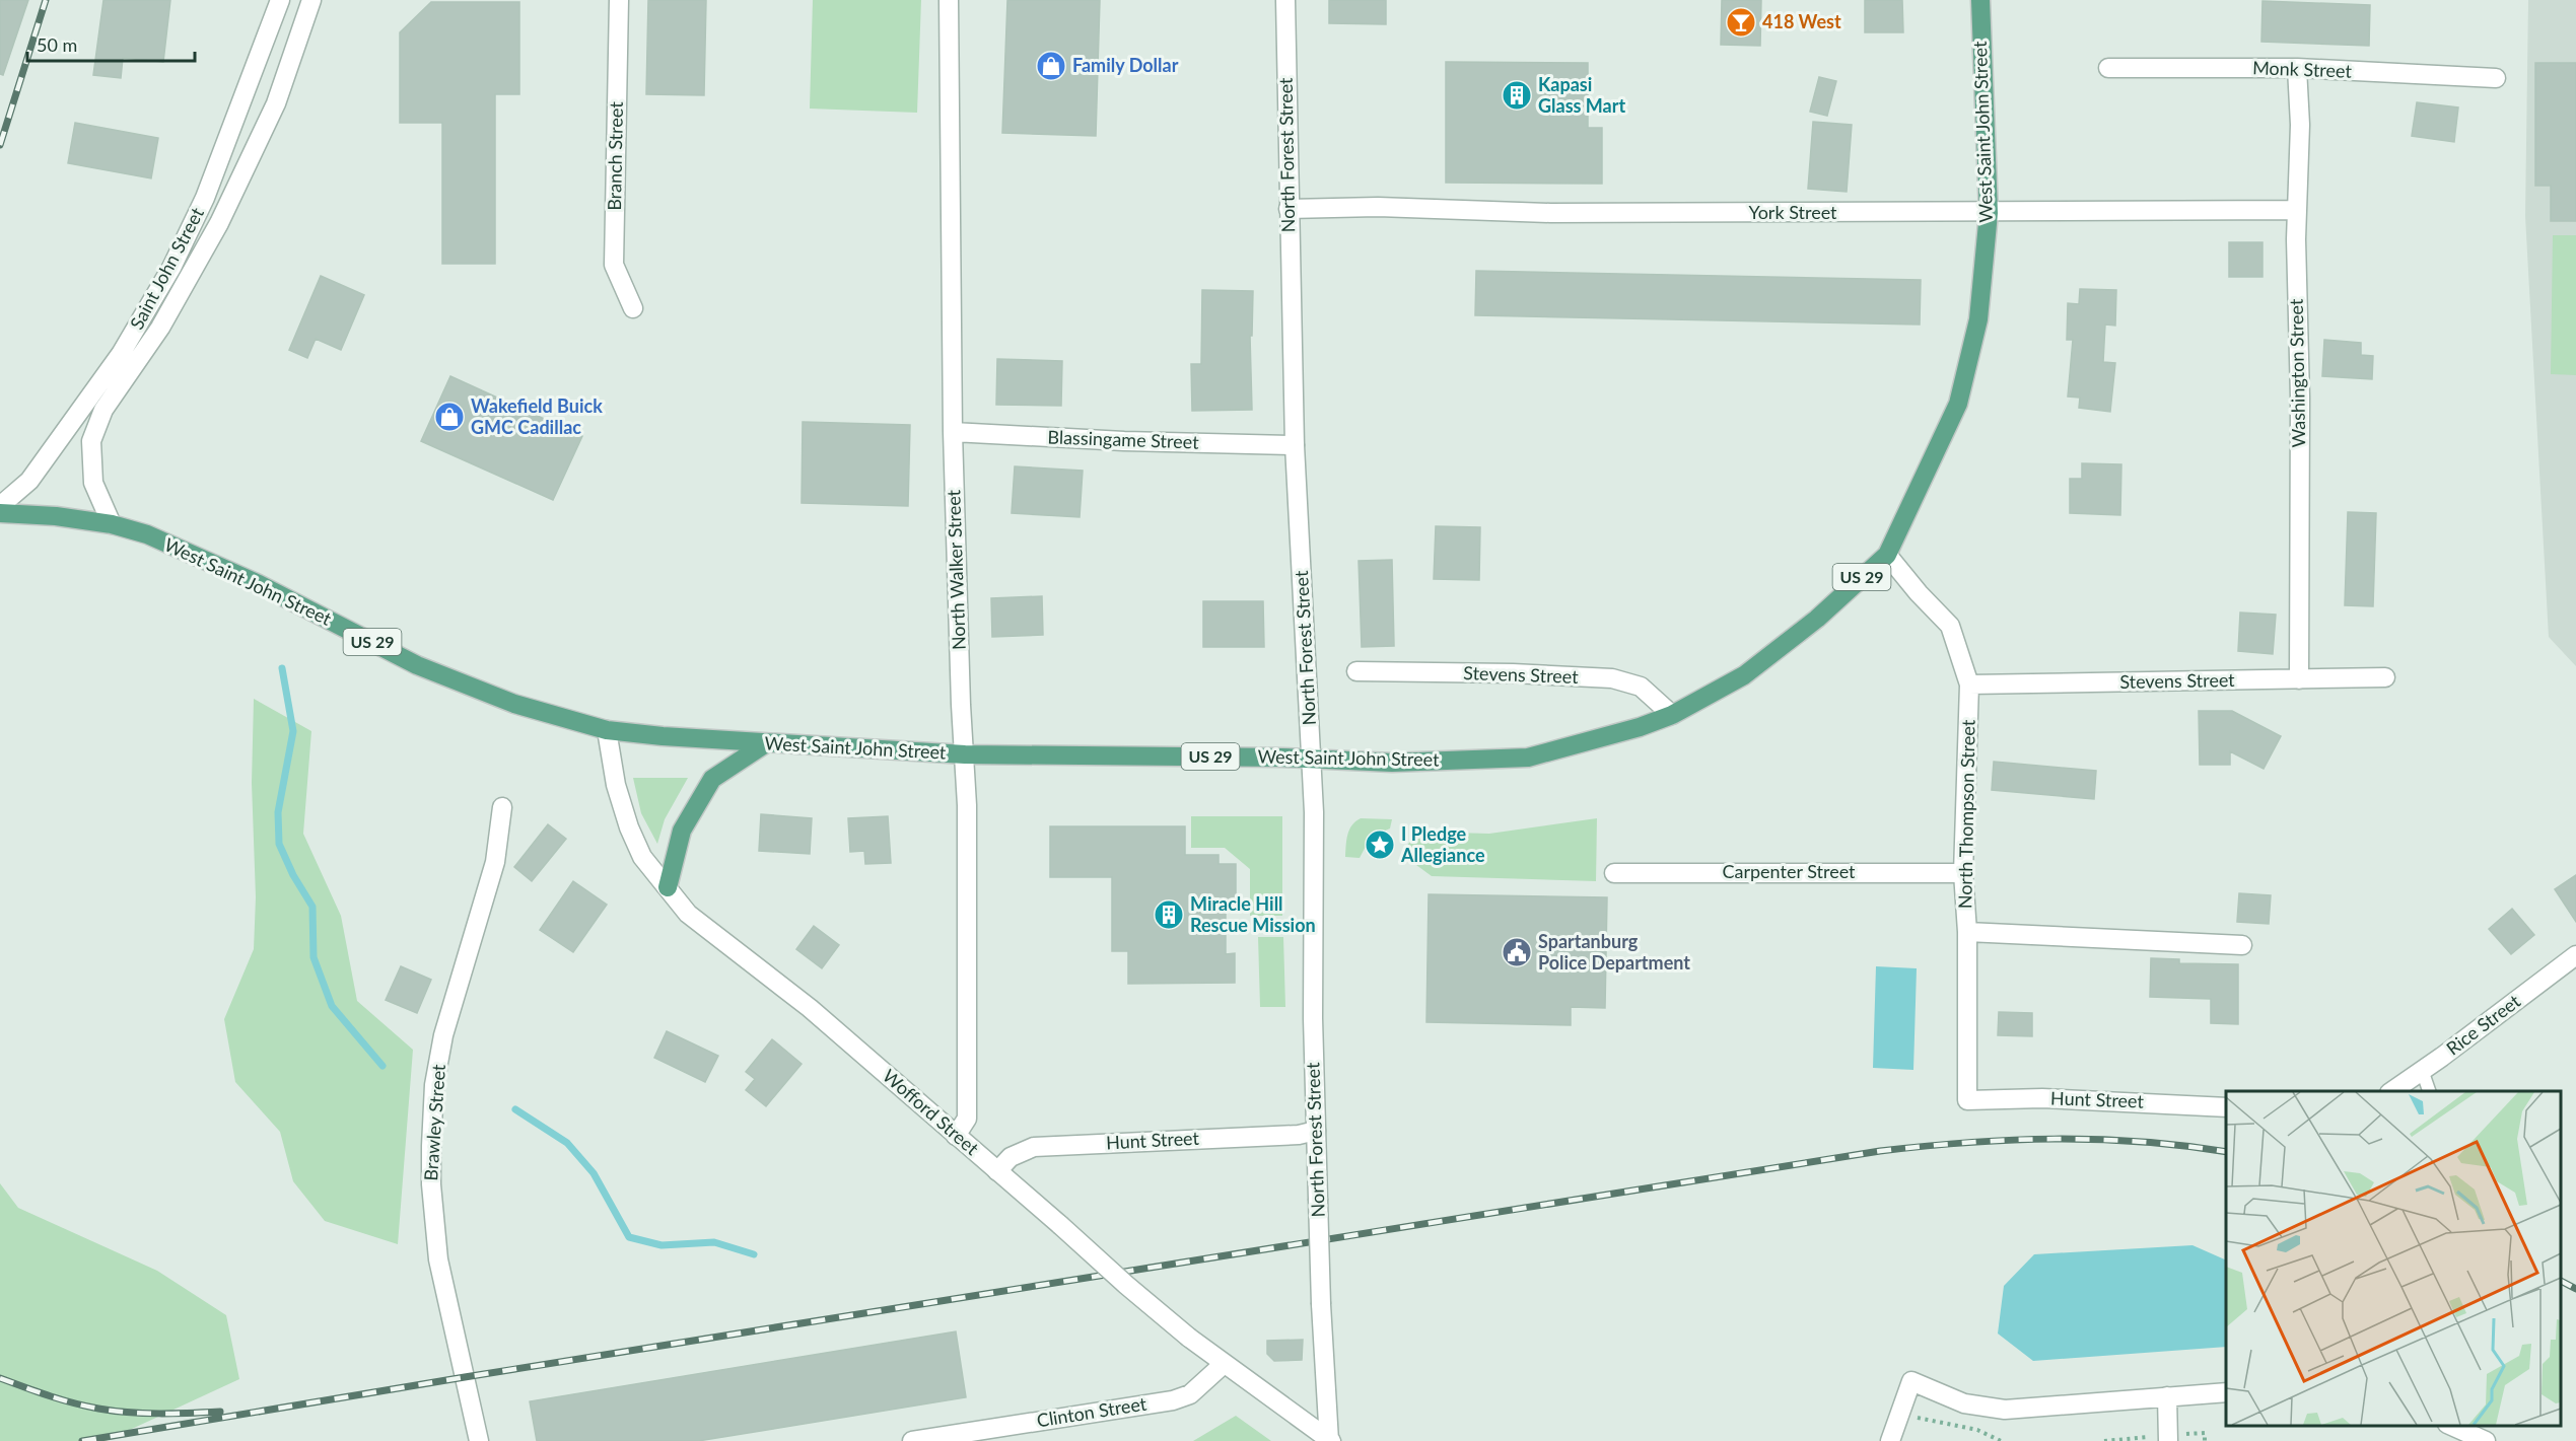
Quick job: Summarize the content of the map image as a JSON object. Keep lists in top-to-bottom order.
{
  "streets": {
    "main road": ["West Saint John Street", "US 29"],
    "street": [
      "Monk Street",
      "North Forest Street",
      "Branch Street",
      "York Street",
      "Saint John Street",
      "Washington Street",
      "Blassingame Street",
      "North Walker Street",
      "Stevens Street",
      "North Thompson Street",
      "Carpenter Street",
      "Rice Street",
      "Hunt Street",
      "Wofford Street",
      "Brawley Street",
      "Clinton Street"
    ]
  },
  "crossings": [
    ["Monk Street", "Washington Street"],
    ["West Saint John Street", "North Forest Street"],
    ["West Saint John Street", "York Street"],
    ["West Saint John Street", "Saint John Street"],
    ["West Saint John Street", "North Walker Street"],
    ["West Saint John Street", "Stevens Street"],
    ["West Saint John Street", "North Thompson Street"],
    ["West Saint John Street", "Wofford Street"],
    ["North Forest Street", "York Street"],
    ["North Forest Street", "Blassingame Street"],
    ["North Forest Street", "Hunt Street"],
    ["North Forest Street", "Wofford Street"],
    ["York Street", "Washington Street"],
    ["Washington Street", "Stevens Street"],
    ["Blassingame Street", "North Walker Street"],
    ["North Walker Street", "Wofford Street"],
    ["Stevens Street", "North Thompson Street"],
    ["North Thompson Street", "Carpenter Street"],
    ["North Thompson Street", "Hunt Street"],
    ["Hunt Street", "Wofford Street"],
    ["Wofford Street", "Clinton Street"]
  ],
  "places": {
    "bar": ["418 West"],
    "shop": ["Family Dollar", "Wakefield Buick GMC Cadillac"],
    "building": ["Kapasi Glass Mart", "Miracle Hill Rescue Mission"],
    "place": ["I Pledge Allegiance"],
    "public building": ["Spartanburg Police Department"]
  },
  "scale_bar": "50 m"
}
